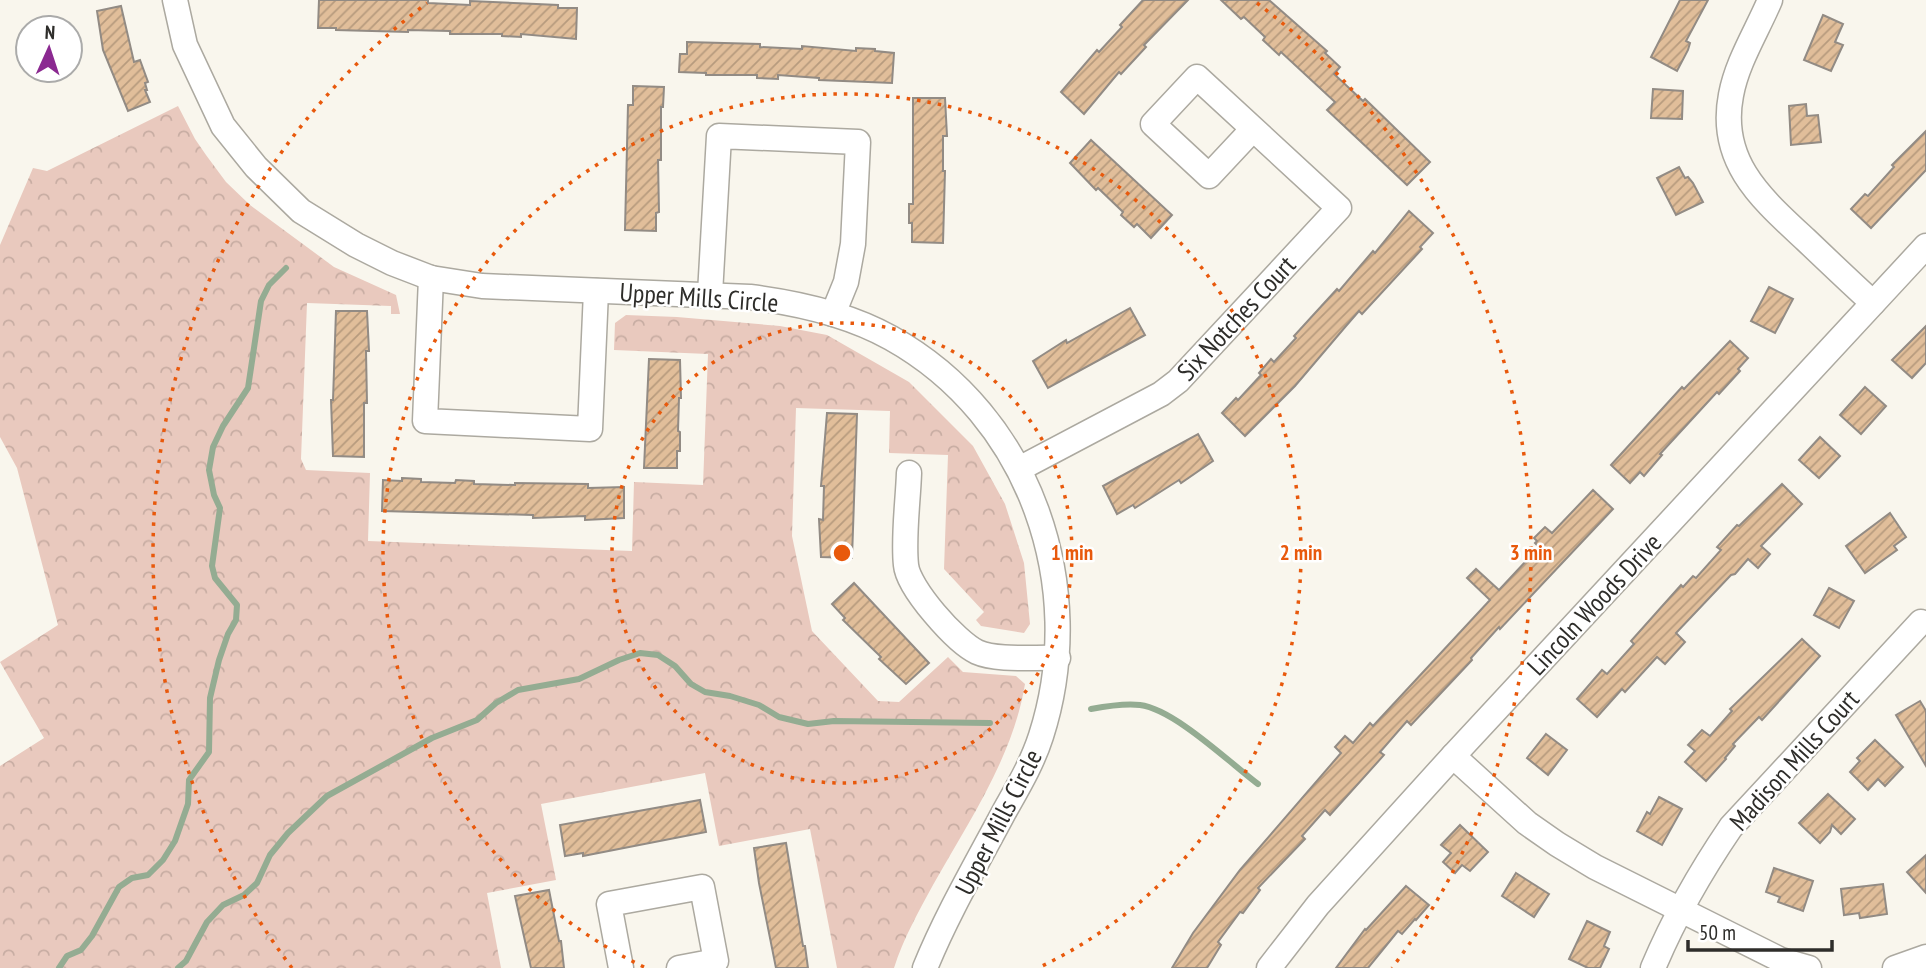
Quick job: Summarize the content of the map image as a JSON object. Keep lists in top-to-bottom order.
{
  "streets": {
    "street": [
      "Upper Mills Circle",
      "Six Notches Court",
      "Lincoln Woods Drive",
      "Madison Mills Court"
    ]
  },
  "crossings": [
    ["Upper Mills Circle", "Six Notches Court"]
  ],
  "scale_bar": "50 m",
  "north": "top",
  "rings": ["1 min", "2 min", "3 min"]
}
